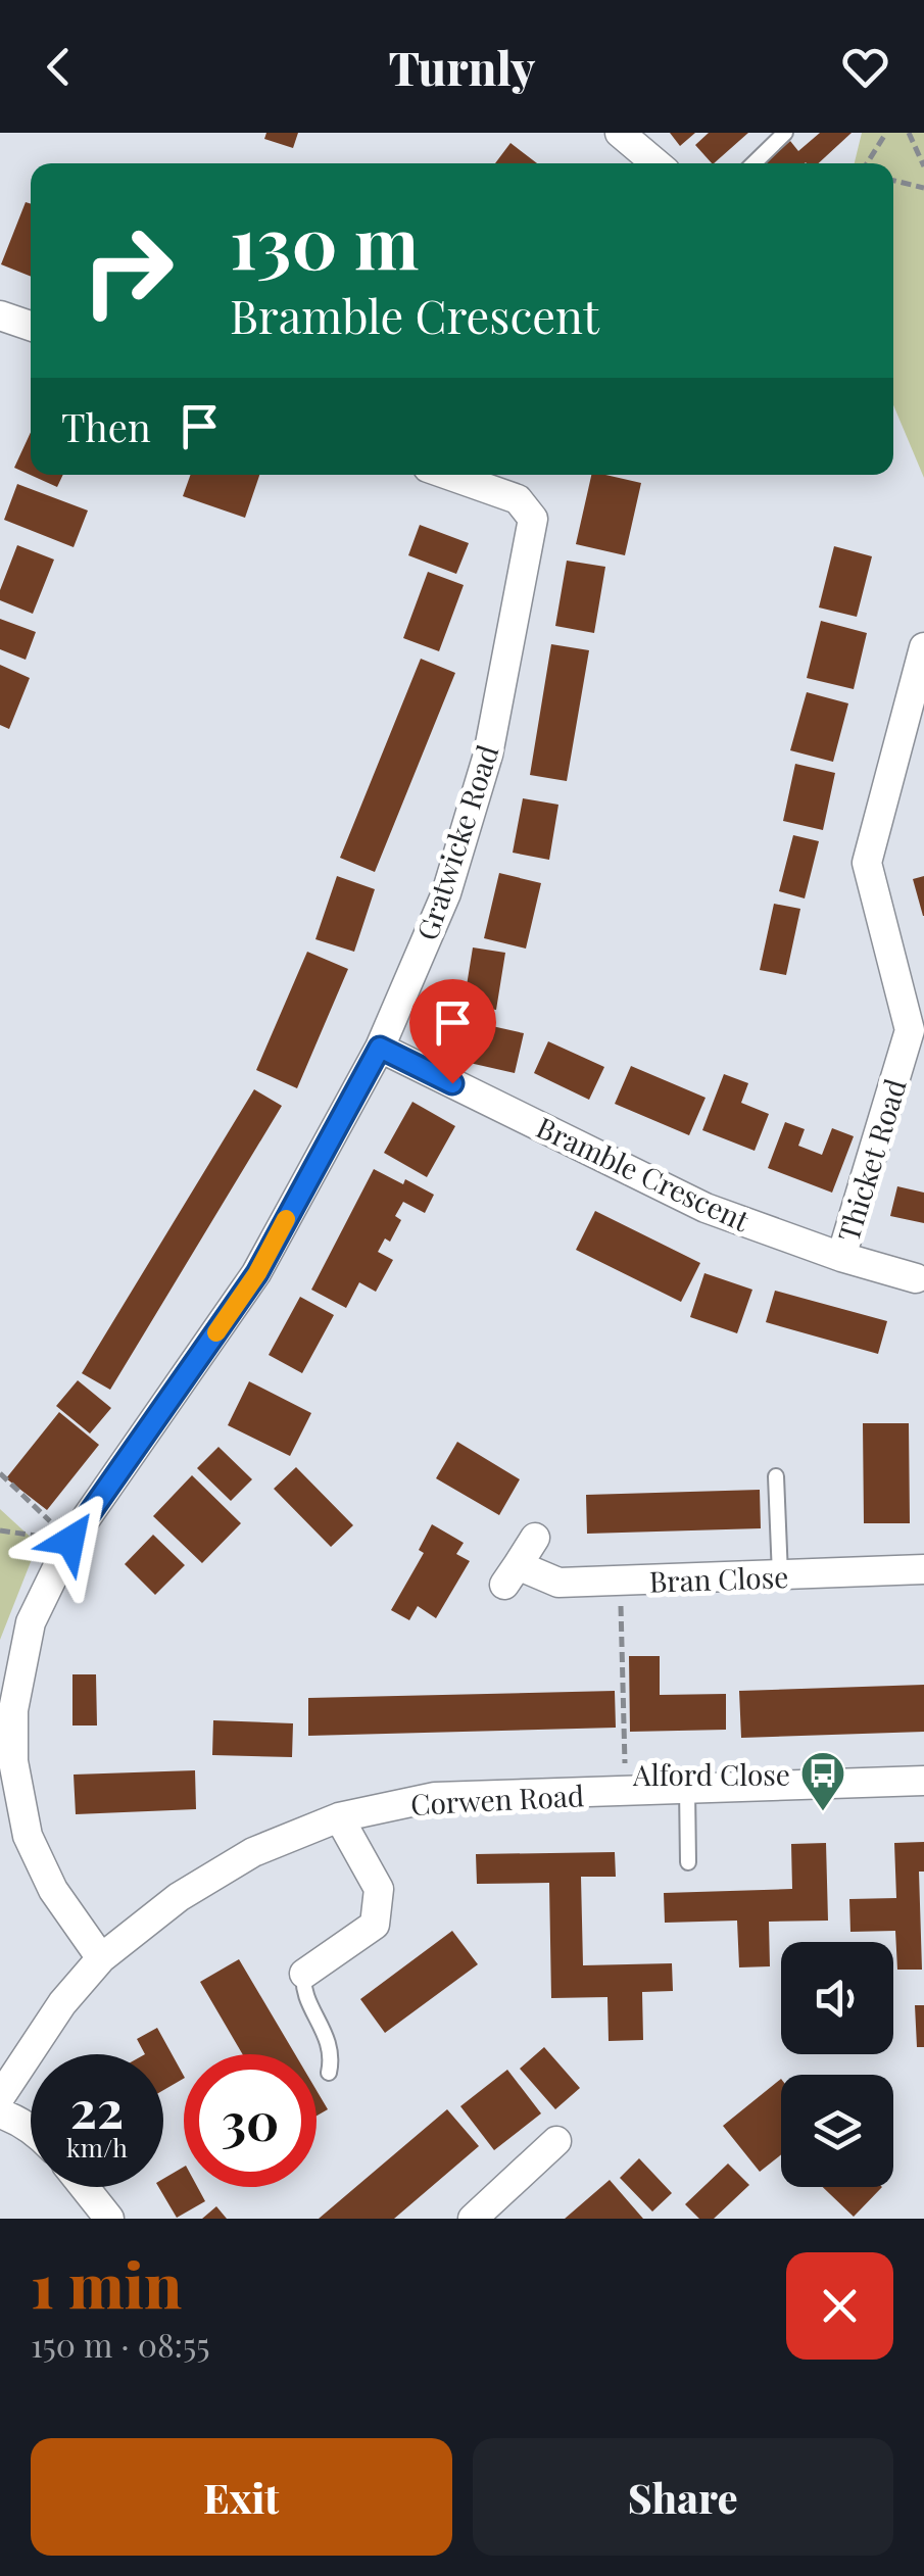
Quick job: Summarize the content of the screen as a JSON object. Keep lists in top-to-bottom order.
{
  "streets": {
    "street": [
      "Gratwicke Road",
      "Thicket Road",
      "Bramble Crescent",
      "Bran Close",
      "Corwen Road"
    ]
  },
  "crossings": [
    ["Gratwicke Road", "Bramble Crescent"],
    ["Gratwicke Road", "Corwen Road"],
    ["Thicket Road", "Bramble Crescent"]
  ],
  "places": {
    "bus stop": ["Alford Close"]
  },
  "page": {
    "header": "Turnly",
    "turn": ["130 m", "Bramble Crescent"],
    "then": "Then",
    "speed": "22 km/h",
    "limit": "30",
    "heading": ["1 min", "150 m · 08:55"],
    "buttons": ["Exit", "Share"]
  }
}
